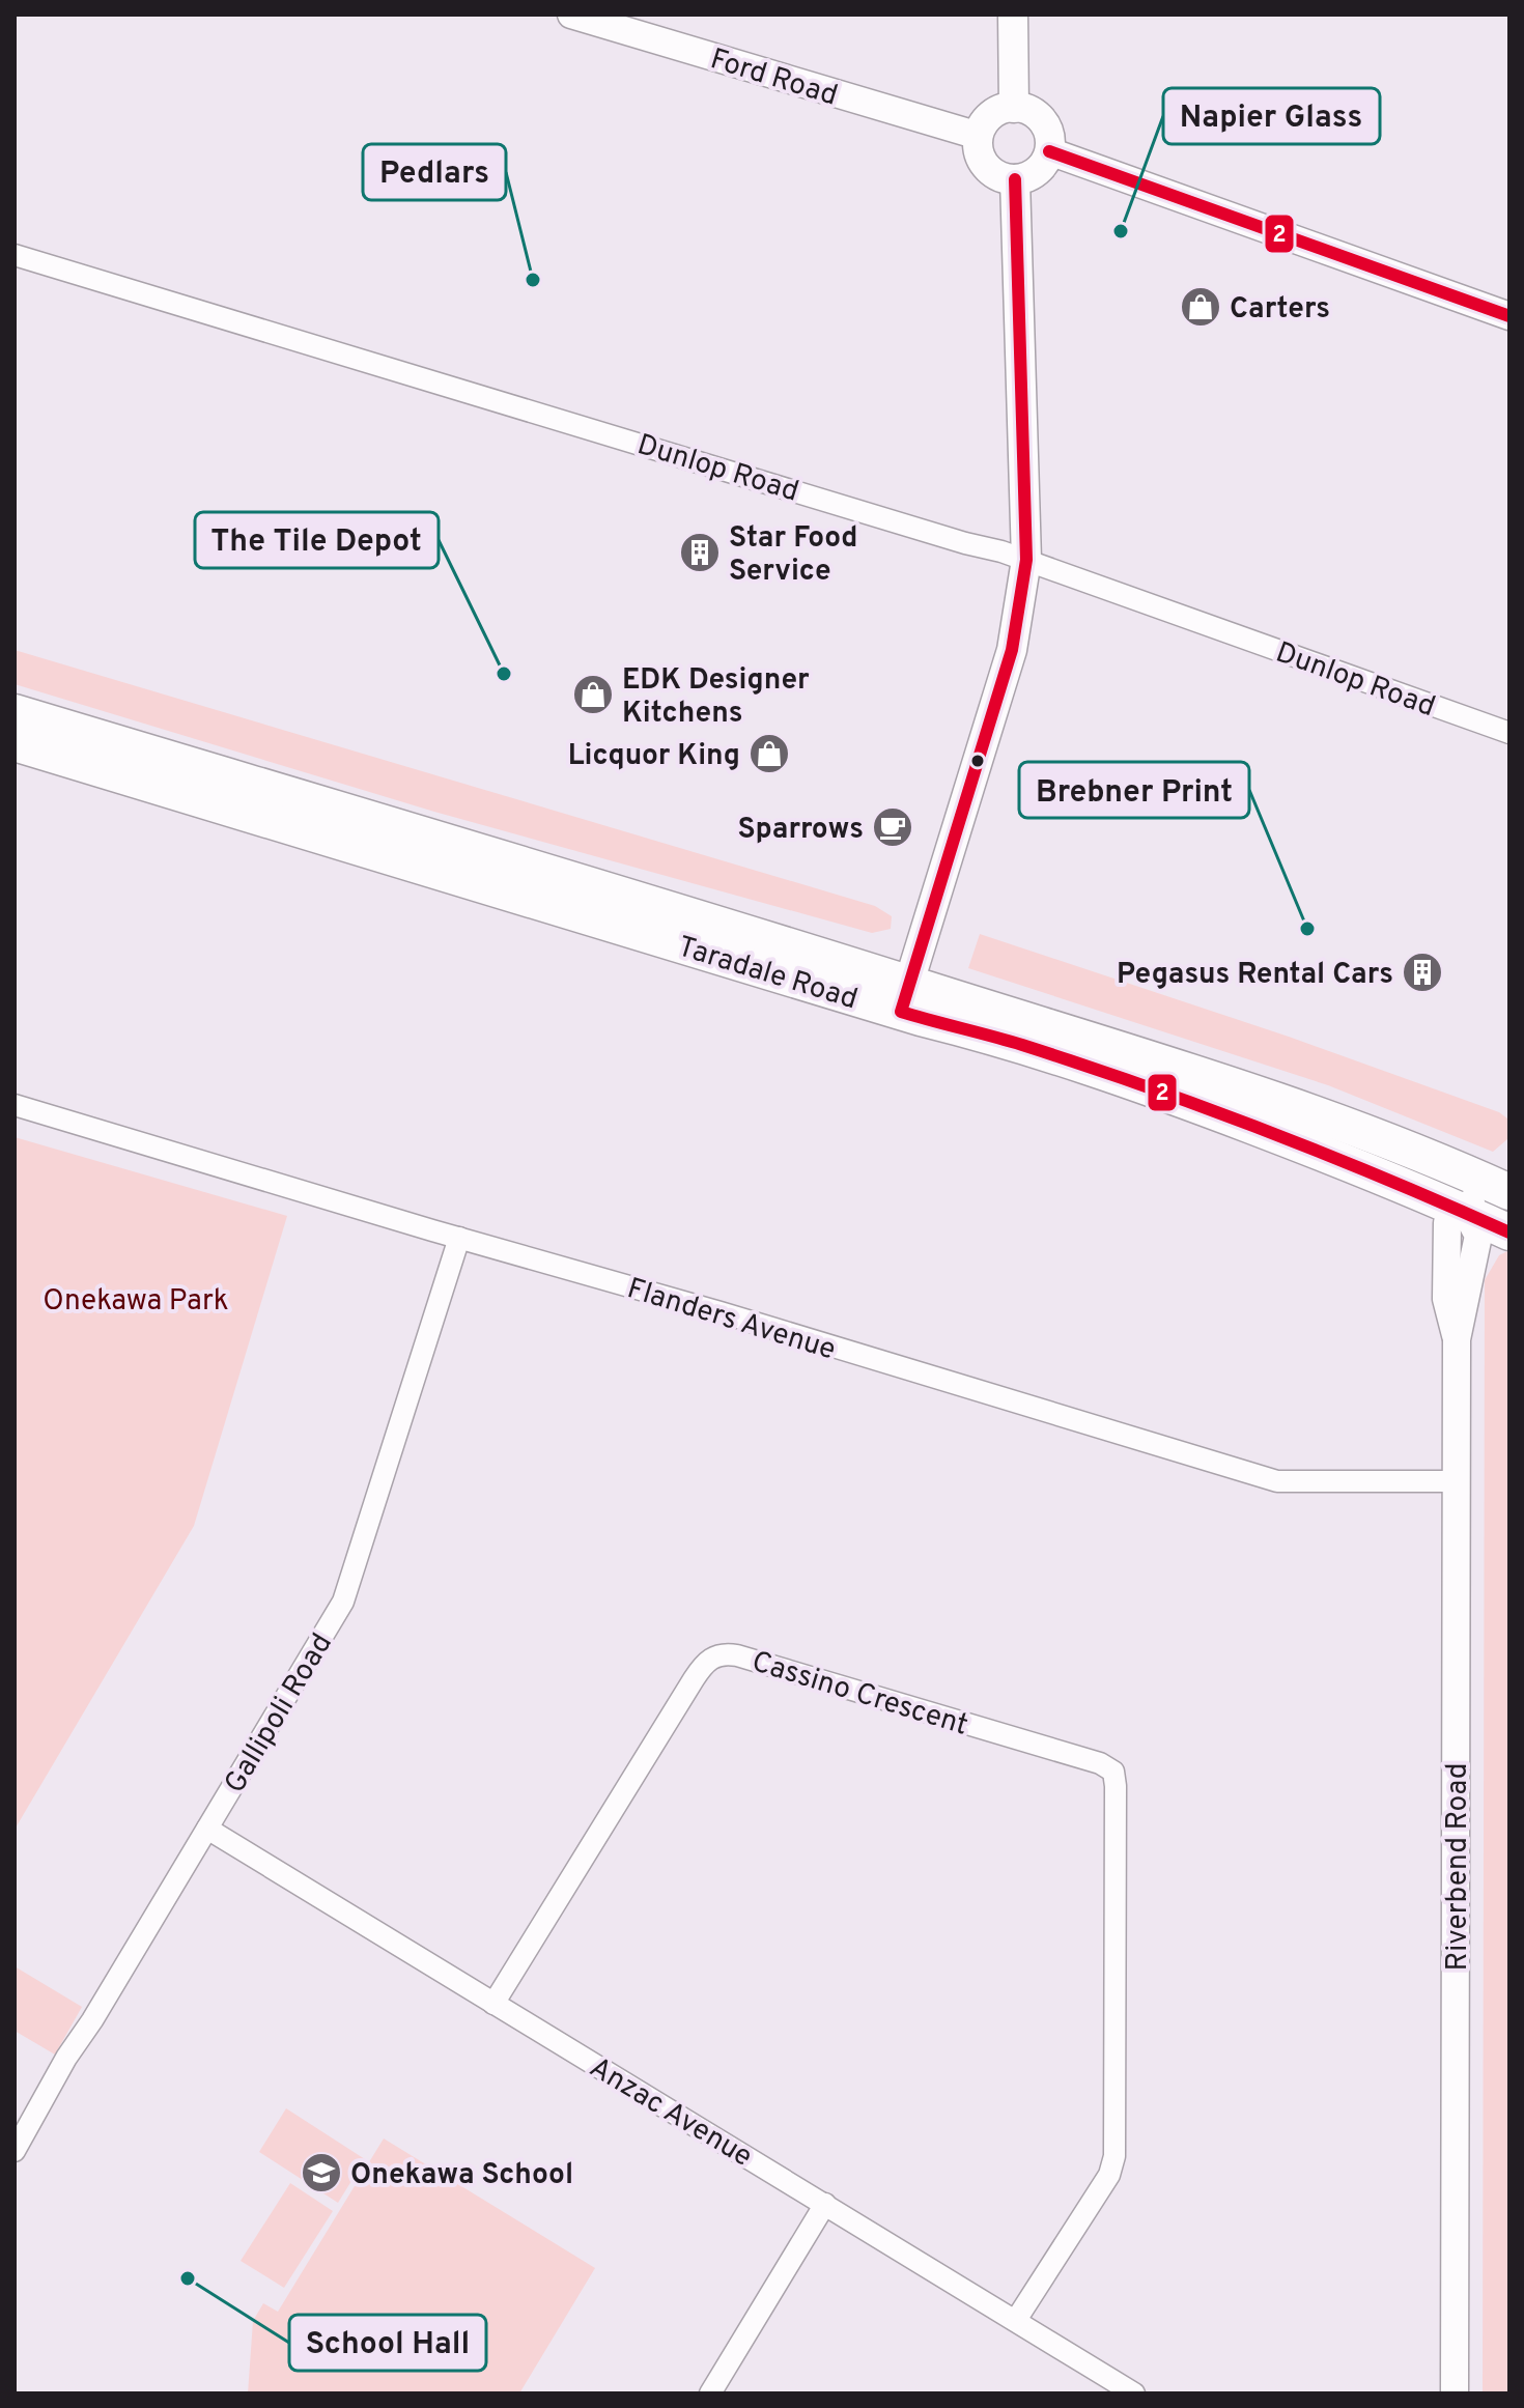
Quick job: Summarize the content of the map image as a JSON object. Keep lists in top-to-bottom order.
{
  "streets": {
    "highway": ["Taradale Road"],
    "street": [
      "Ford Road",
      "Dunlop Road",
      "Flanders Avenue",
      "Cassino Crescent",
      "Gallipoli Road",
      "Riverbend Road",
      "Anzac Avenue"
    ]
  },
  "crossings": [
    ["Taradale Road", "Riverbend Road"],
    ["Flanders Avenue", "Gallipoli Road"],
    ["Flanders Avenue", "Riverbend Road"],
    ["Cassino Crescent", "Anzac Avenue"],
    ["Gallipoli Road", "Anzac Avenue"]
  ],
  "parks": ["Onekawa Park"],
  "places": {
    "other": [
      "Napier Glass",
      "Pedlars",
      "The Tile Depot",
      "Brebner Print",
      "School Hall"
    ],
    "shop": ["Carters", "EDK Designer Kitchens", "Licquor King"],
    "building": ["Star Food Service", "Pegasus Rental Cars"],
    "cafe": ["Sparrows"],
    "school or university": ["Onekawa School"]
  },
  "lines": ["transit line 2"]
}
